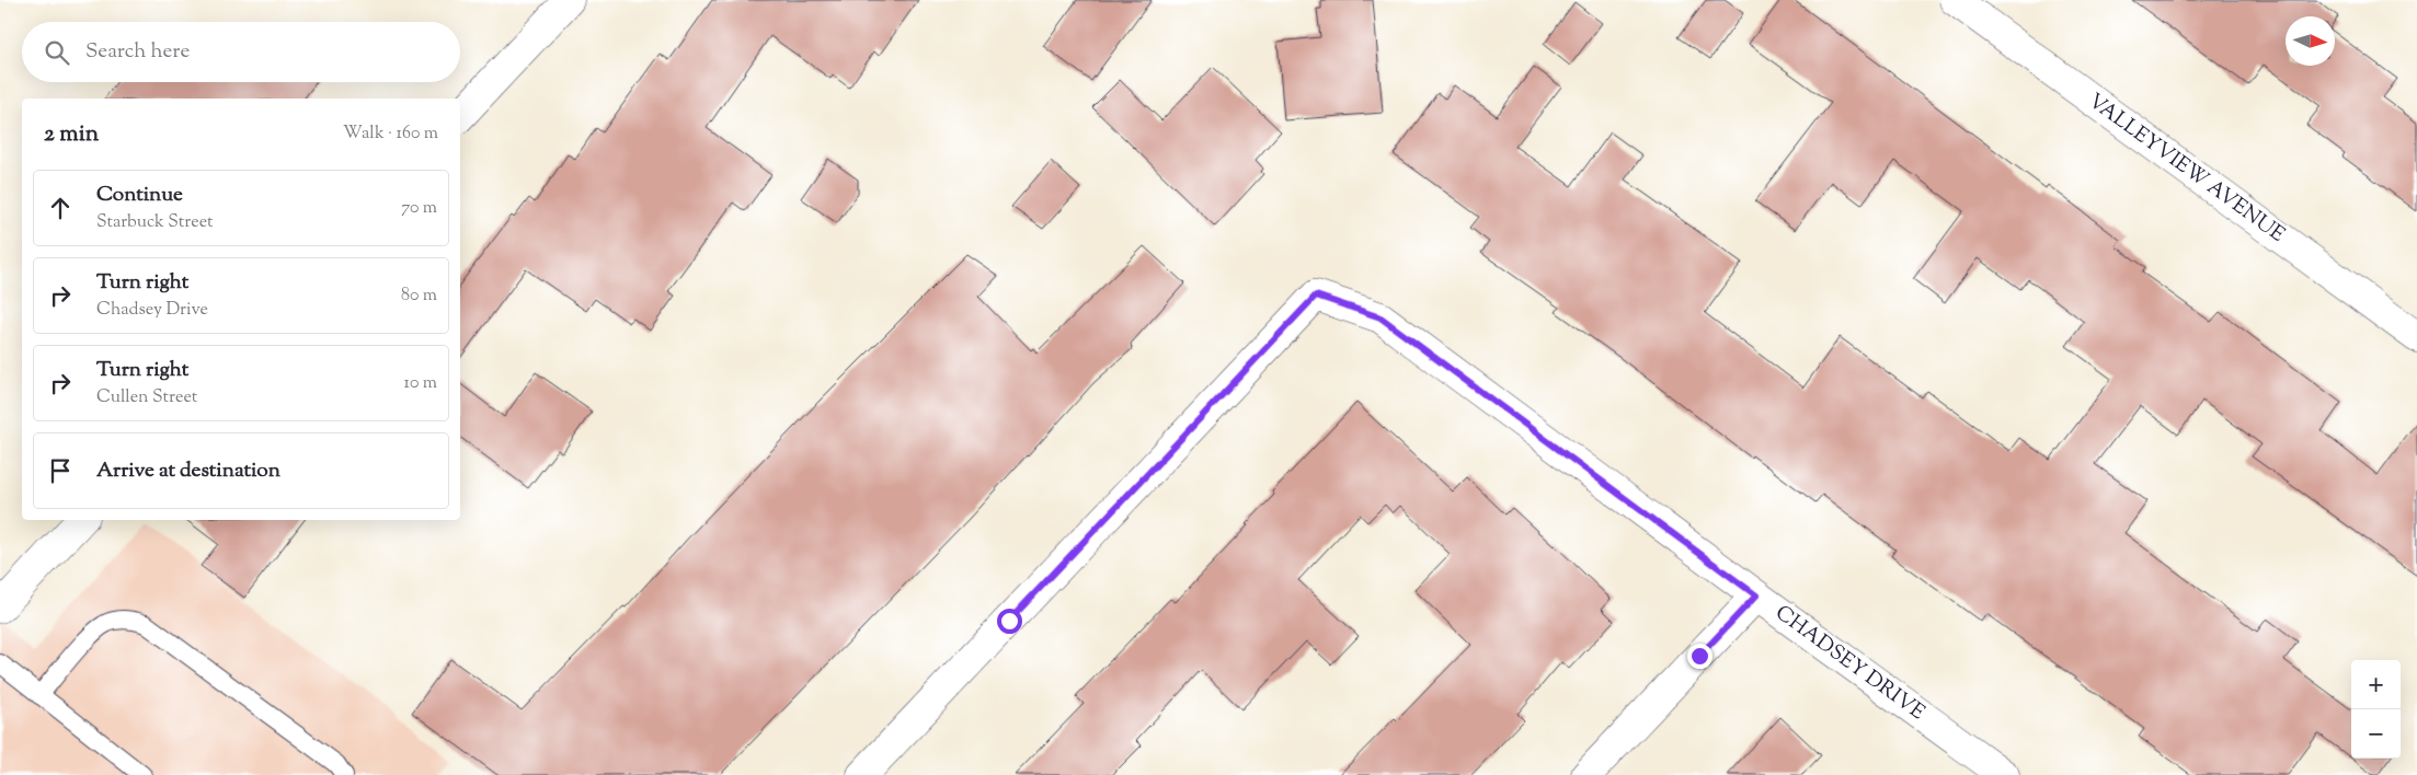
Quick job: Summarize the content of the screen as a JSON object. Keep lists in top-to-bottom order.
{
  "streets": {
    "street": ["VALLEYVIEW AVENUE", "CHADSEY DRIVE"]
  },
  "north": "right",
  "page": {
    "search": "Search here",
    "heading": ["2 min", "Walk · 160 m"],
    "list": [
      ["Continue", "Starbuck Street", "70 m"],
      ["Turn right", "Chadsey Drive", "80 m"],
      ["Turn right", "Cullen Street", "10 m"],
      "Arrive at destination"
    ],
    "map_buttons": ["+", "−"]
  }
}
